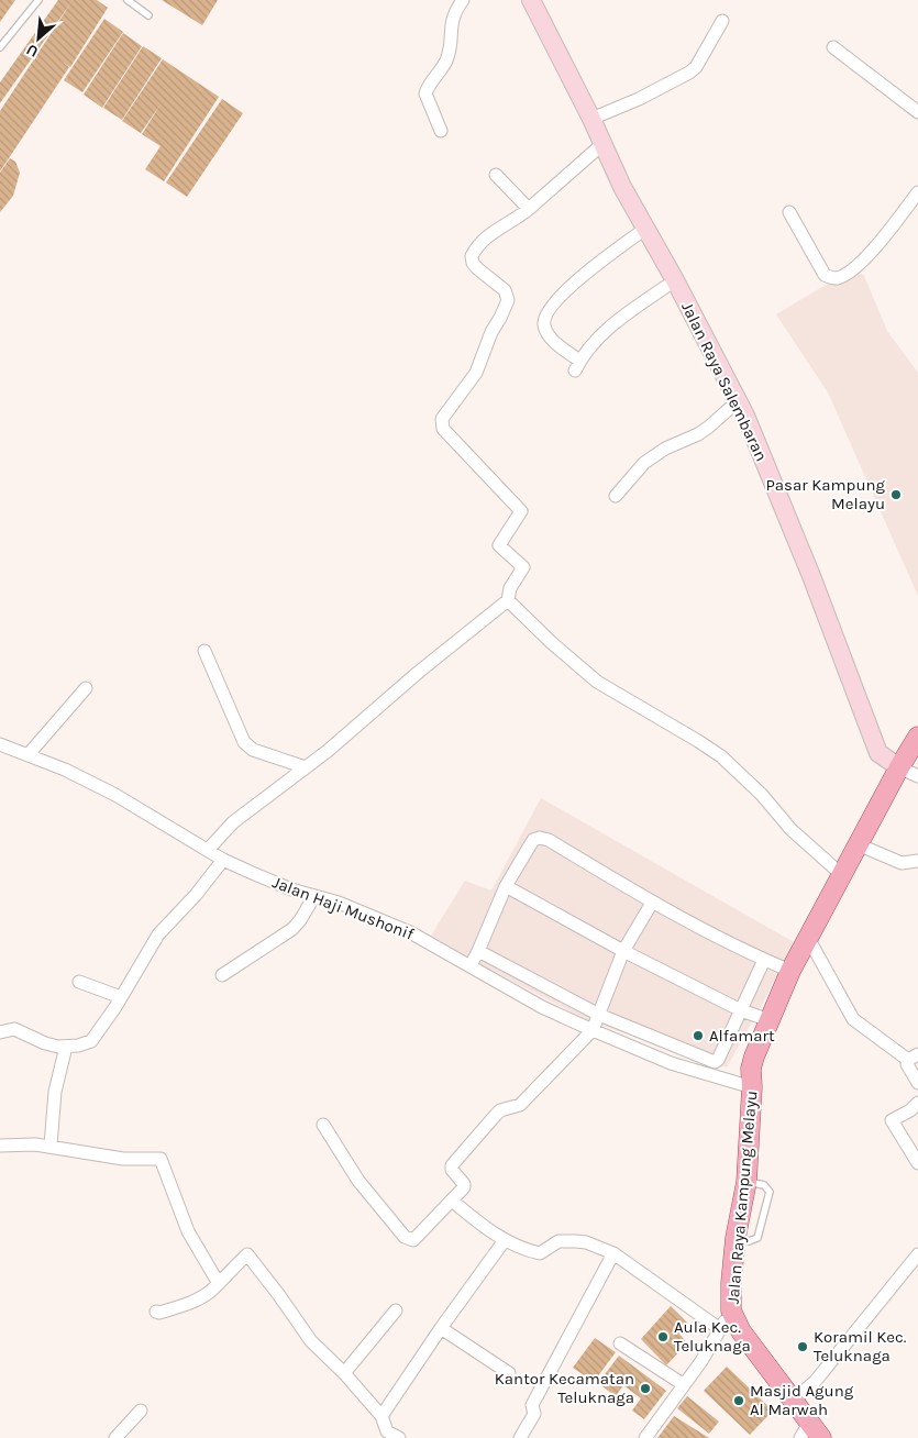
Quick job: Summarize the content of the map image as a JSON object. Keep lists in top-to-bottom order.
{
  "streets": {
    "main road": ["Jalan Raya Salembaran", "Jalan Raya Kampung Melayu"],
    "street": ["Jalan Haji Mushonif"]
  },
  "crossings": [
    ["Jalan Raya Salembaran", "Jalan Raya Kampung Melayu"],
    ["Jalan Haji Mushonif", "Jalan Raya Kampung Melayu"]
  ],
  "places": [
    "Pasar Kampung Melayu",
    "Alfamart",
    "Aula Kec. Teluknaga",
    "Koramil Kec. Teluknaga",
    "Kantor Kecamatan Teluknaga",
    "Masjid Agung Al Marwah"
  ],
  "north": "bottom left"
}
